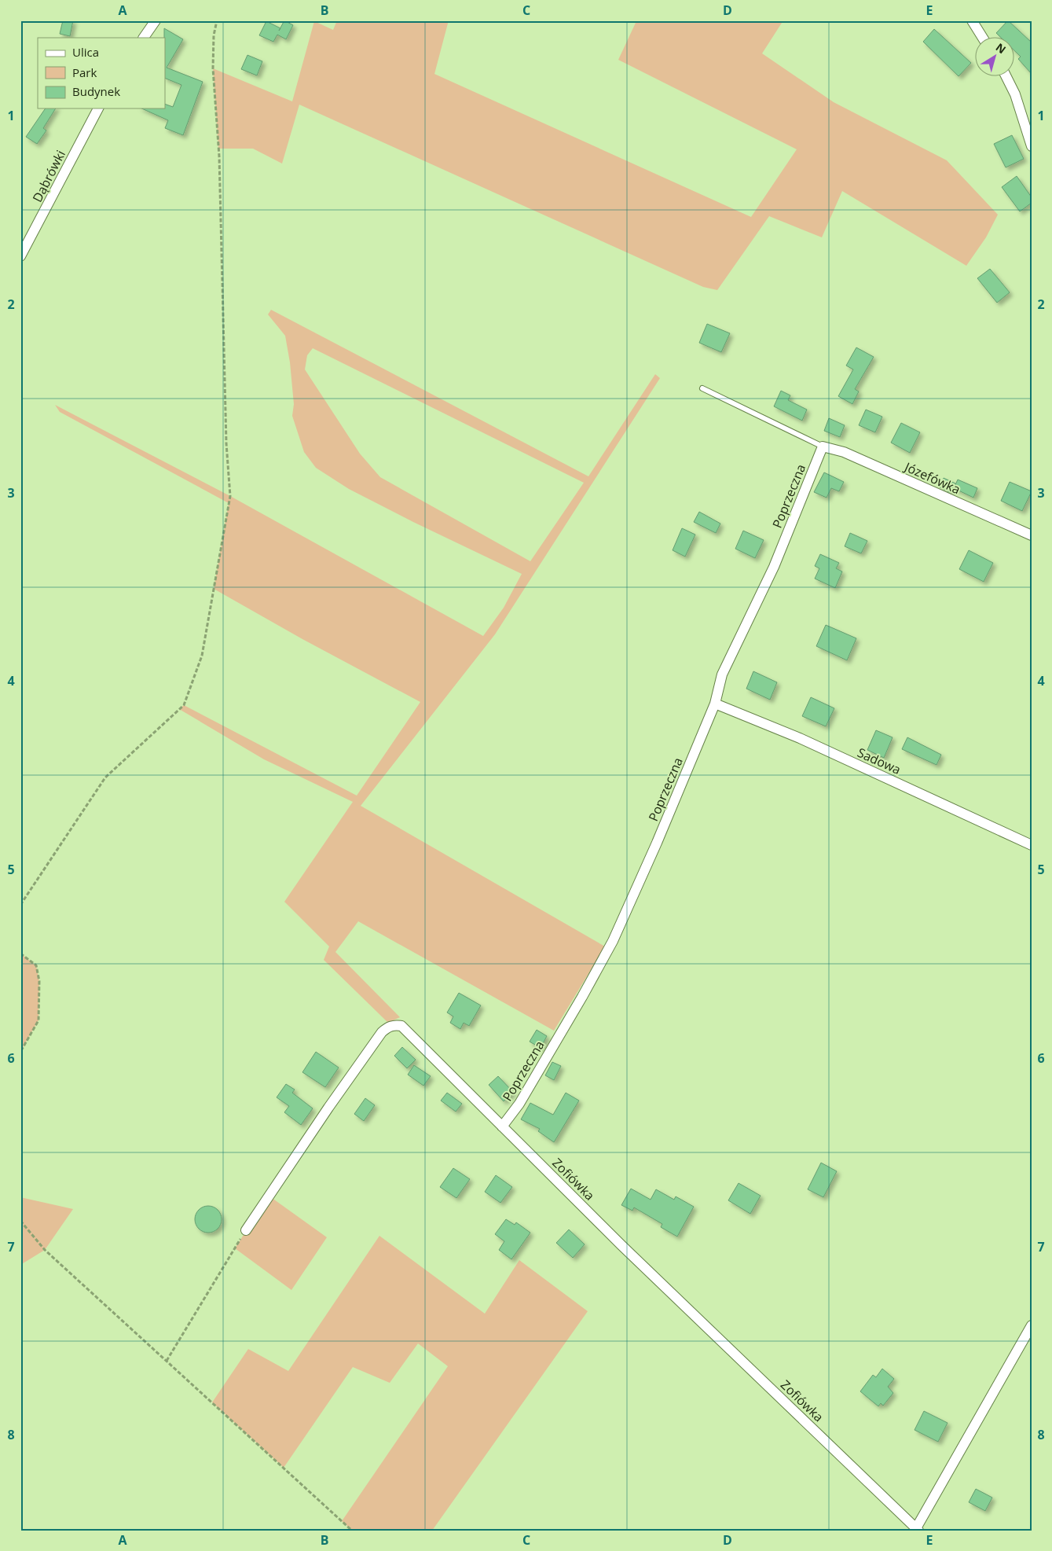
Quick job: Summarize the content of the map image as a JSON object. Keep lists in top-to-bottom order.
{
  "streets": {
    "street": [
      "Dąbrówki",
      "Józefówka",
      "Poprzeczna",
      "Sadowa",
      "Zofiówka"
    ]
  },
  "crossings": [
    ["Józefówka", "Poprzeczna"],
    ["Poprzeczna", "Sadowa"],
    ["Poprzeczna", "Zofiówka"]
  ],
  "legend": ["Ulica", "Park", "Budynek"],
  "north": "top right",
  "grid": {
    "columns": [
      "A",
      "B",
      "C",
      "D",
      "E"
    ],
    "rows": [
      "1",
      "2",
      "3",
      "4",
      "5",
      "6",
      "7",
      "8"
    ]
  }
}
